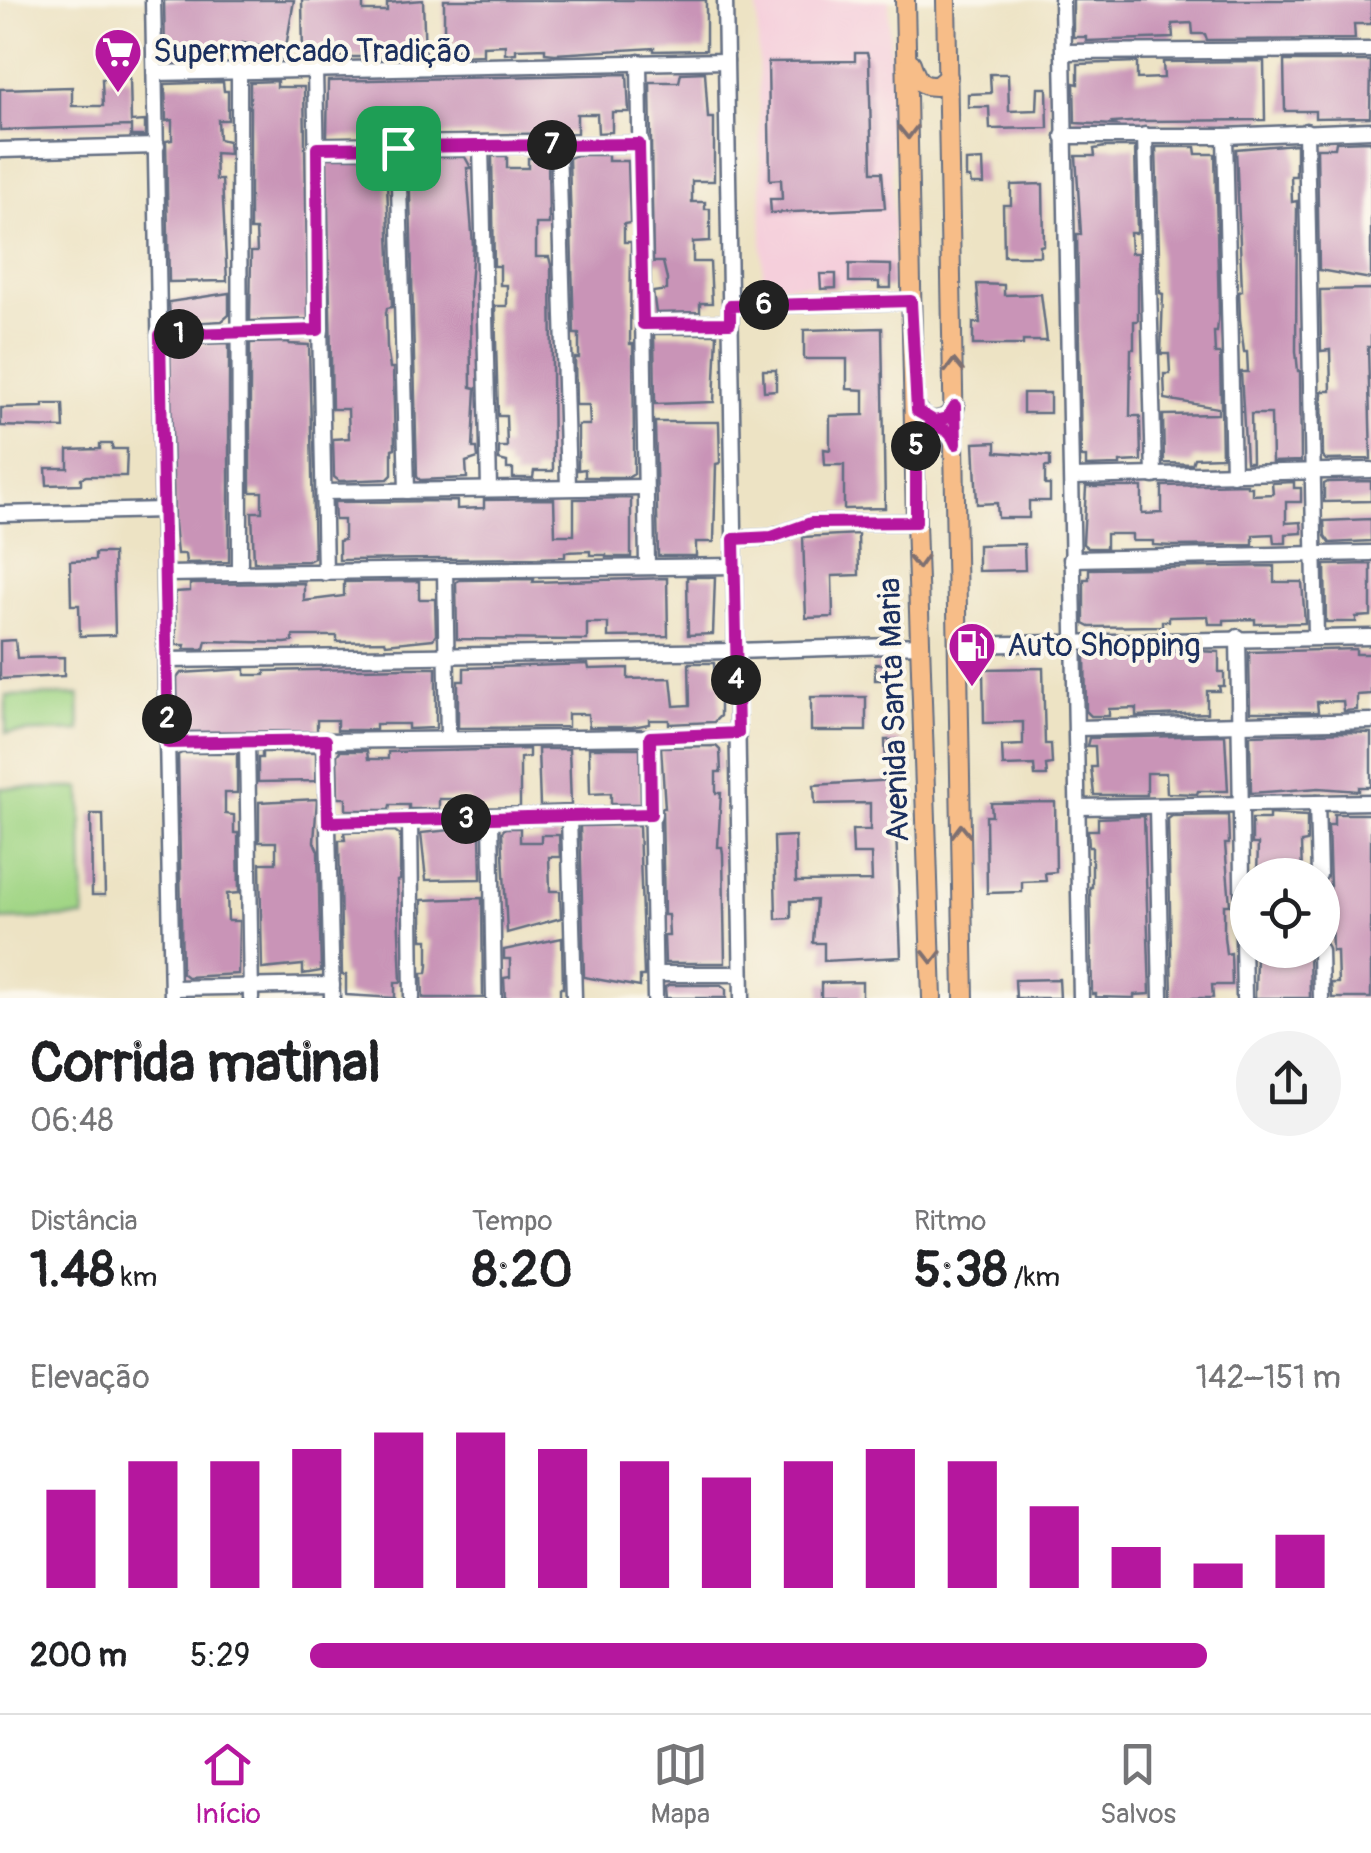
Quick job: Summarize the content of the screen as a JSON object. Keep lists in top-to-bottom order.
{
  "streets": {
    "main road": ["Avenida Santa Maria"]
  },
  "places": {
    "supermarket": ["Supermercado Tradição"],
    "fuel station": ["Auto Shopping"]
  },
  "page": {
    "pins": [
      "7",
      "6",
      "1",
      "5",
      "4",
      "2",
      "3"
    ],
    "heading": ["Corrida matinal", "06:48"],
    "stats": [
      ["Distância", "1.48 km"],
      ["Tempo", "8:20"],
      ["Ritmo", "5:38 /km"]
    ],
    "chart": ["Elevação", "142–151 m"],
    "list": [
      {
        "name": "200 m",
        "note": "5:29"
      }
    ],
    "tabs": ["Início", "Mapa", "Salvos"]
  }
}
